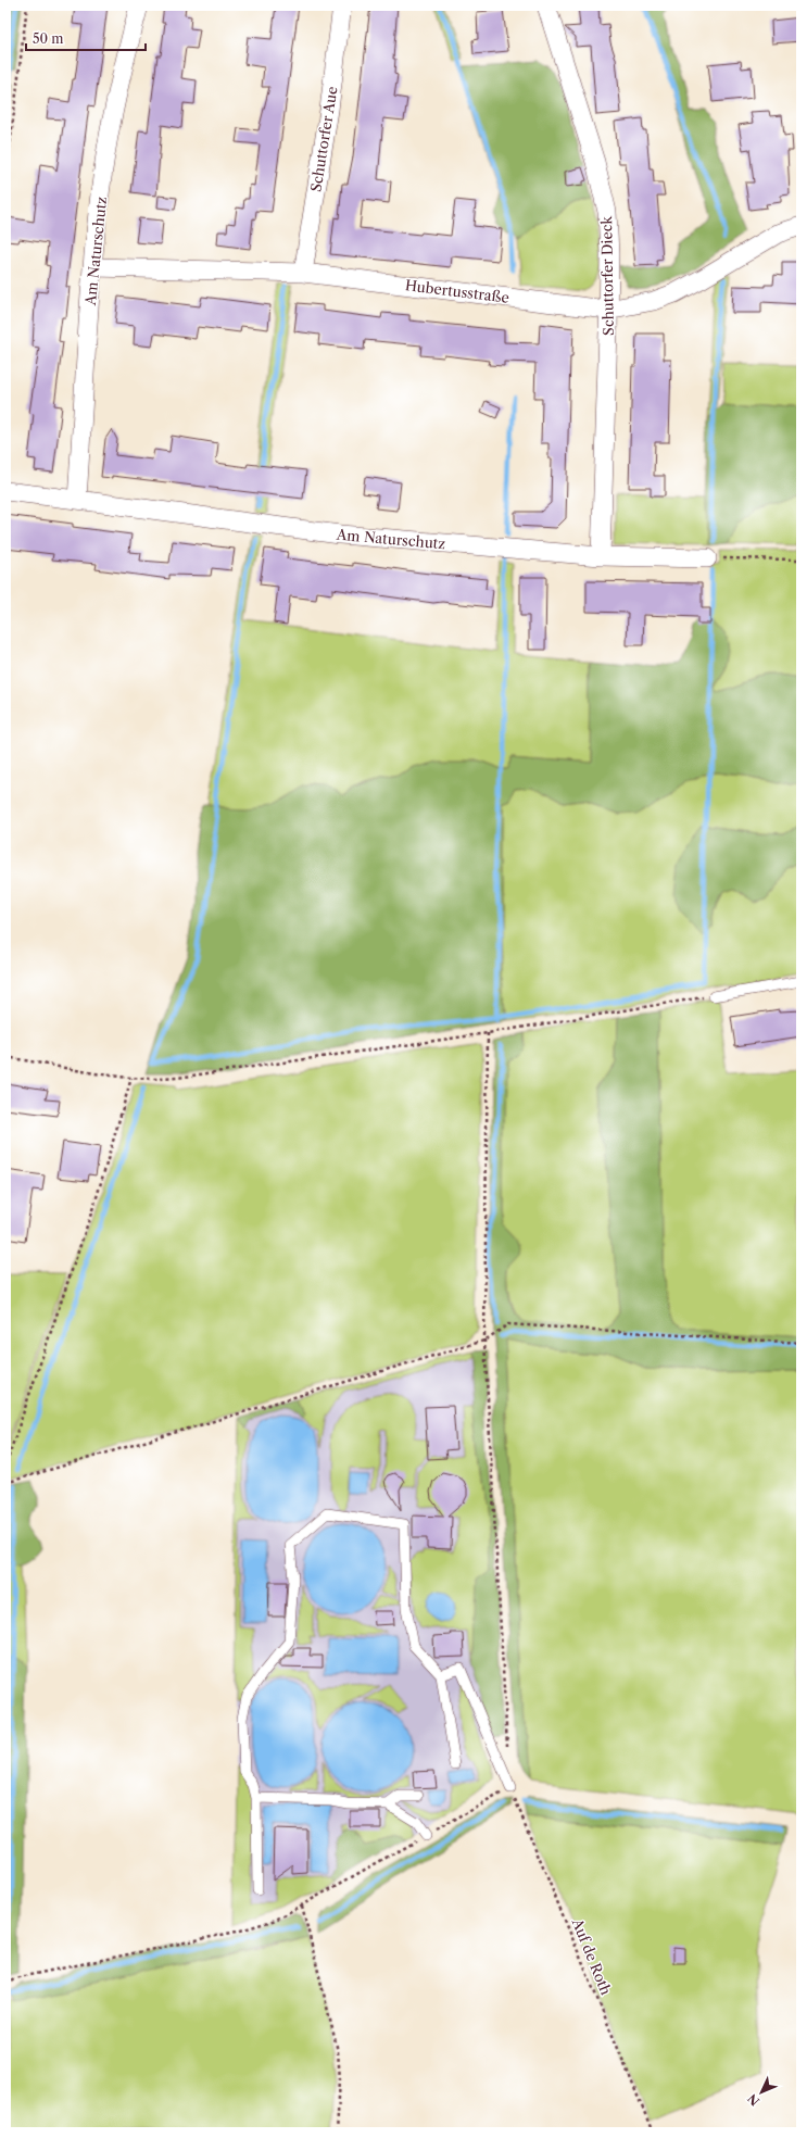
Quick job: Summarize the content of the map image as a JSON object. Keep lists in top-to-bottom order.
{
  "streets": {
    "street": [
      "Schuttorfer Aue",
      "Am Naturschutz",
      "Schuttorfer Dieck",
      "Hubertusstraße"
    ],
    "path": ["Auf de Roth"]
  },
  "crossings": [
    ["Schuttorfer Aue", "Hubertusstraße"],
    ["Am Naturschutz", "Schuttorfer Dieck"],
    ["Am Naturschutz", "Hubertusstraße"],
    ["Schuttorfer Dieck", "Hubertusstraße"]
  ],
  "scale_bar": "50 m",
  "north": "bottom left"
}
